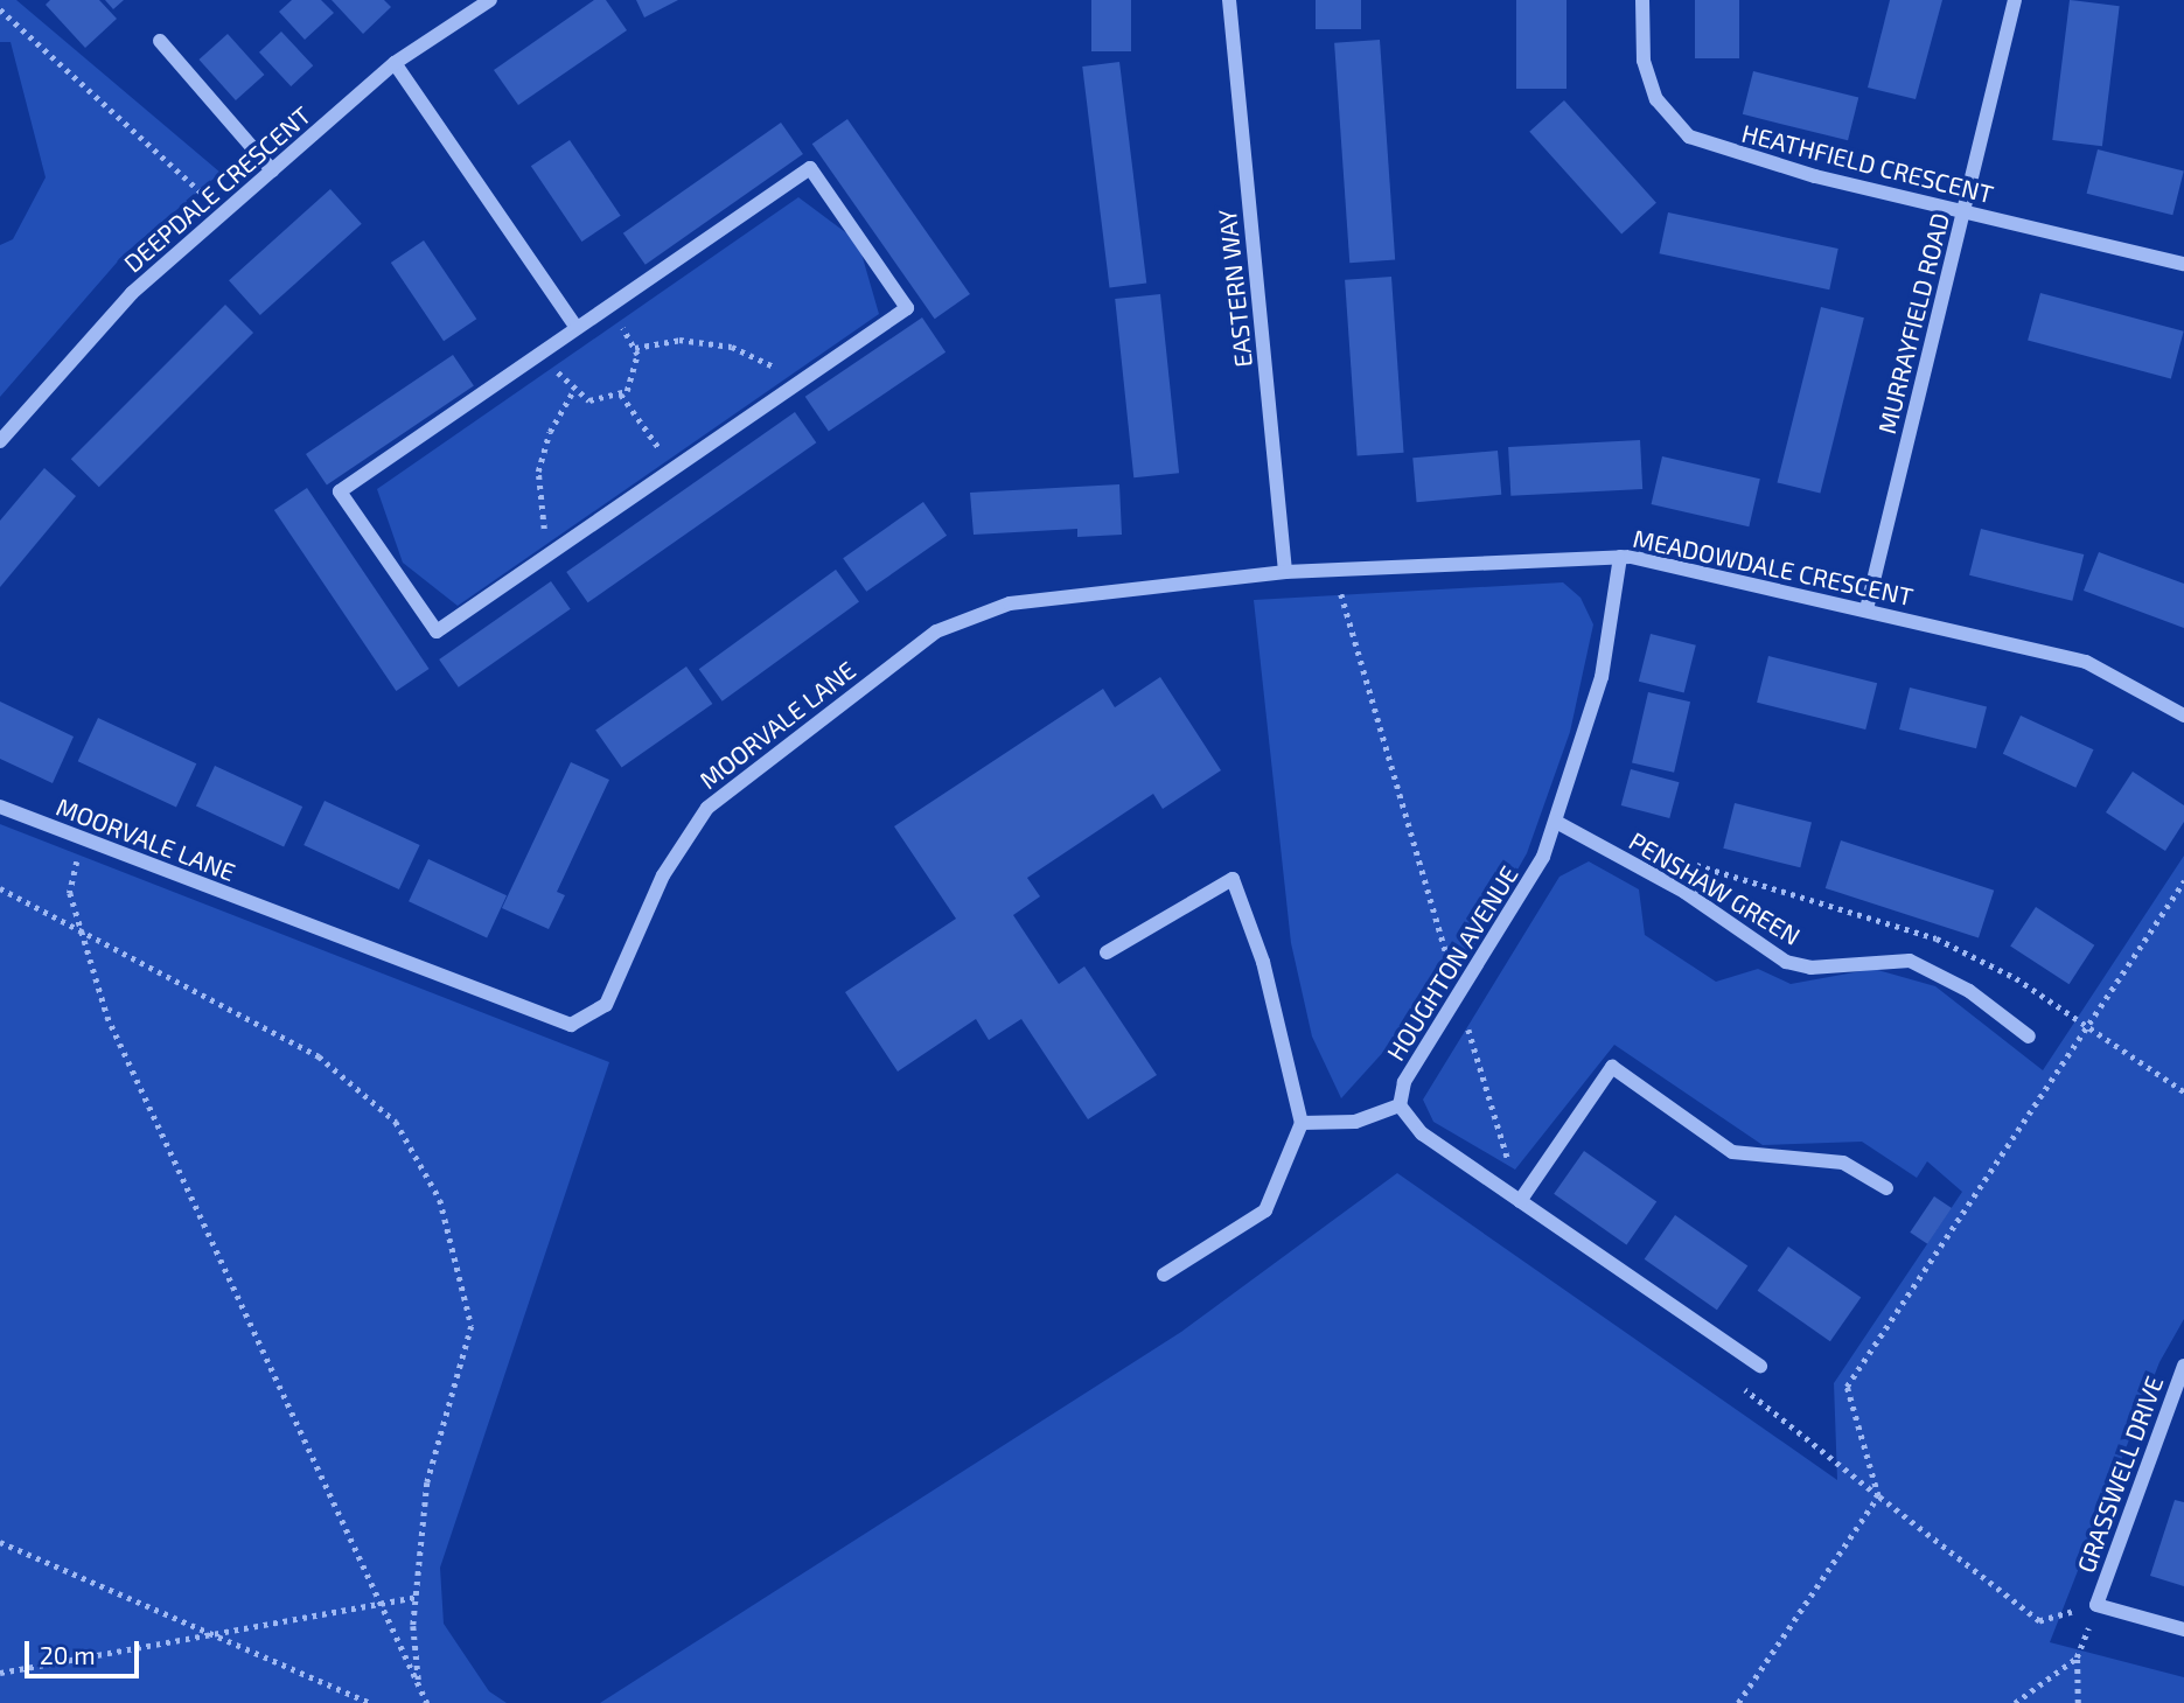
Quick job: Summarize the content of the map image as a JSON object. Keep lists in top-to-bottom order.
{
  "streets": {
    "street": [
      "HEATHFIELD CRESCENT",
      "DEEPDALE CRESCENT",
      "EASTERN WAY",
      "MURRAYFIELD ROAD",
      "MEADOWDALE CRESCENT",
      "MOORVALE LANE",
      "PENSHAW GREEN",
      "HOUGHTON AVENUE",
      "GRASSWELL DRIVE"
    ]
  },
  "crossings": [
    ["HEATHFIELD CRESCENT", "MURRAYFIELD ROAD"],
    ["EASTERN WAY", "MEADOWDALE CRESCENT"],
    ["EASTERN WAY", "MOORVALE LANE"],
    ["MURRAYFIELD ROAD", "MEADOWDALE CRESCENT"],
    ["MEADOWDALE CRESCENT", "MOORVALE LANE"],
    ["MEADOWDALE CRESCENT", "HOUGHTON AVENUE"],
    ["PENSHAW GREEN", "HOUGHTON AVENUE"]
  ],
  "scale_bar": "20 m"
}
